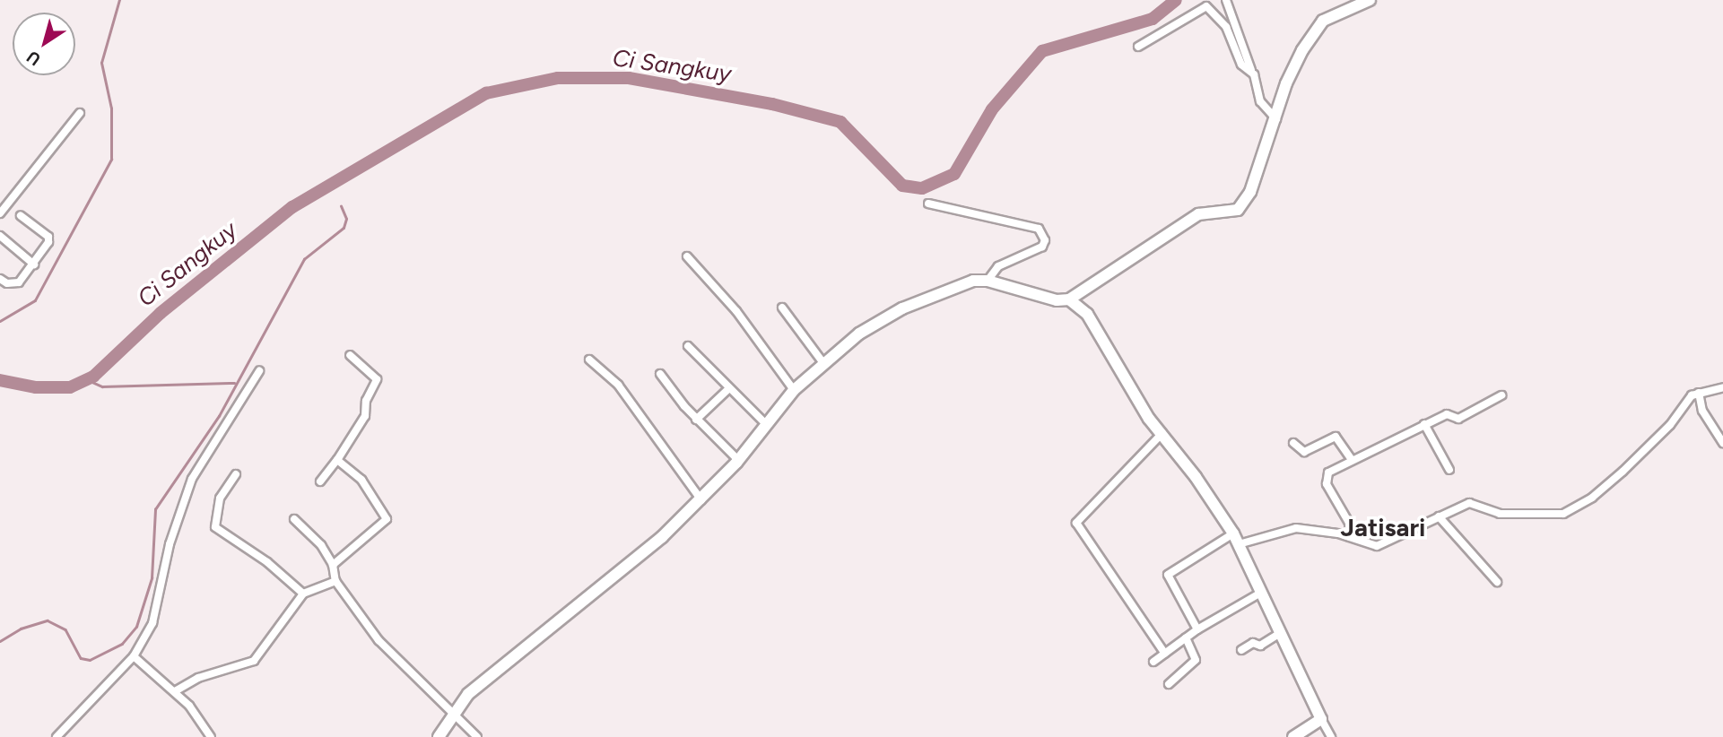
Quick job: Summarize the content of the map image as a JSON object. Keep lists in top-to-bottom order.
{
  "districts": ["Jatisari"],
  "water": ["Ci Sangkuy"],
  "north": "bottom left"
}
